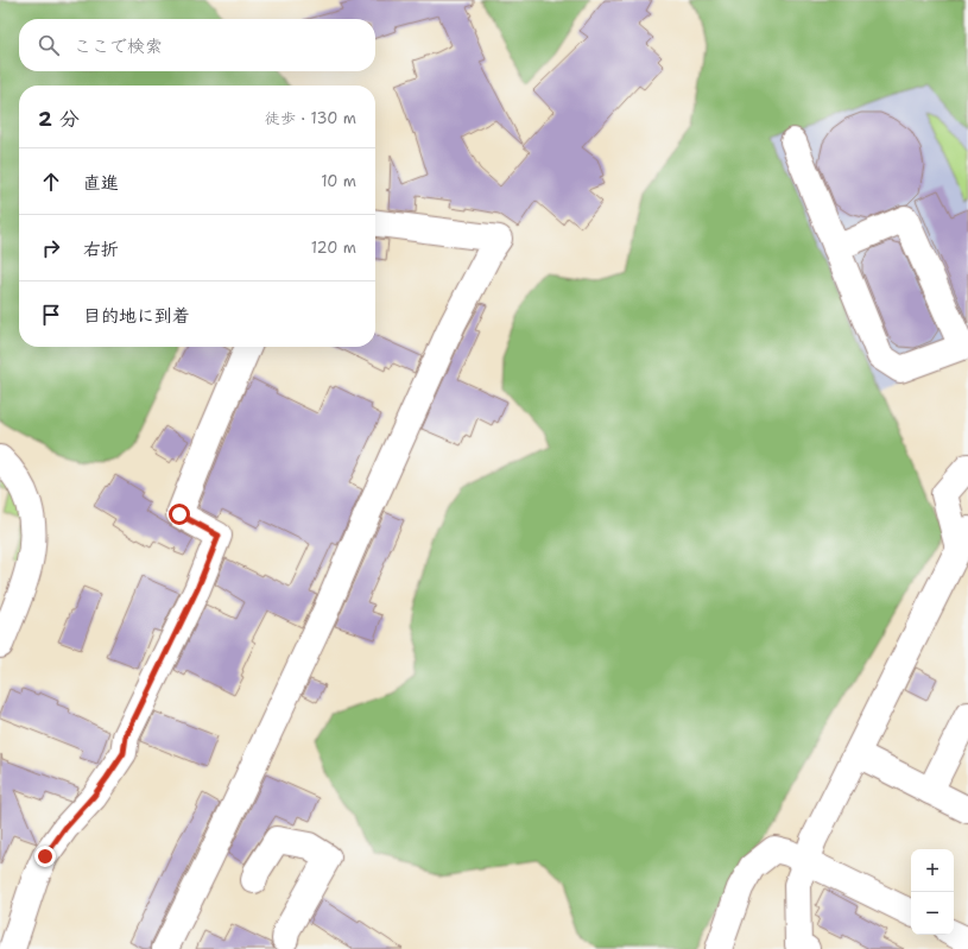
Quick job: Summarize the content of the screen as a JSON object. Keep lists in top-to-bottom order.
{
  "page": {
    "search": "ここで検索",
    "heading": ["2 分", "徒歩 · 130 m"],
    "list": [
      ["直進", "10 m"],
      ["右折", "120 m"],
      "目的地に到着"
    ],
    "map_buttons": ["+", "−"]
  }
}
